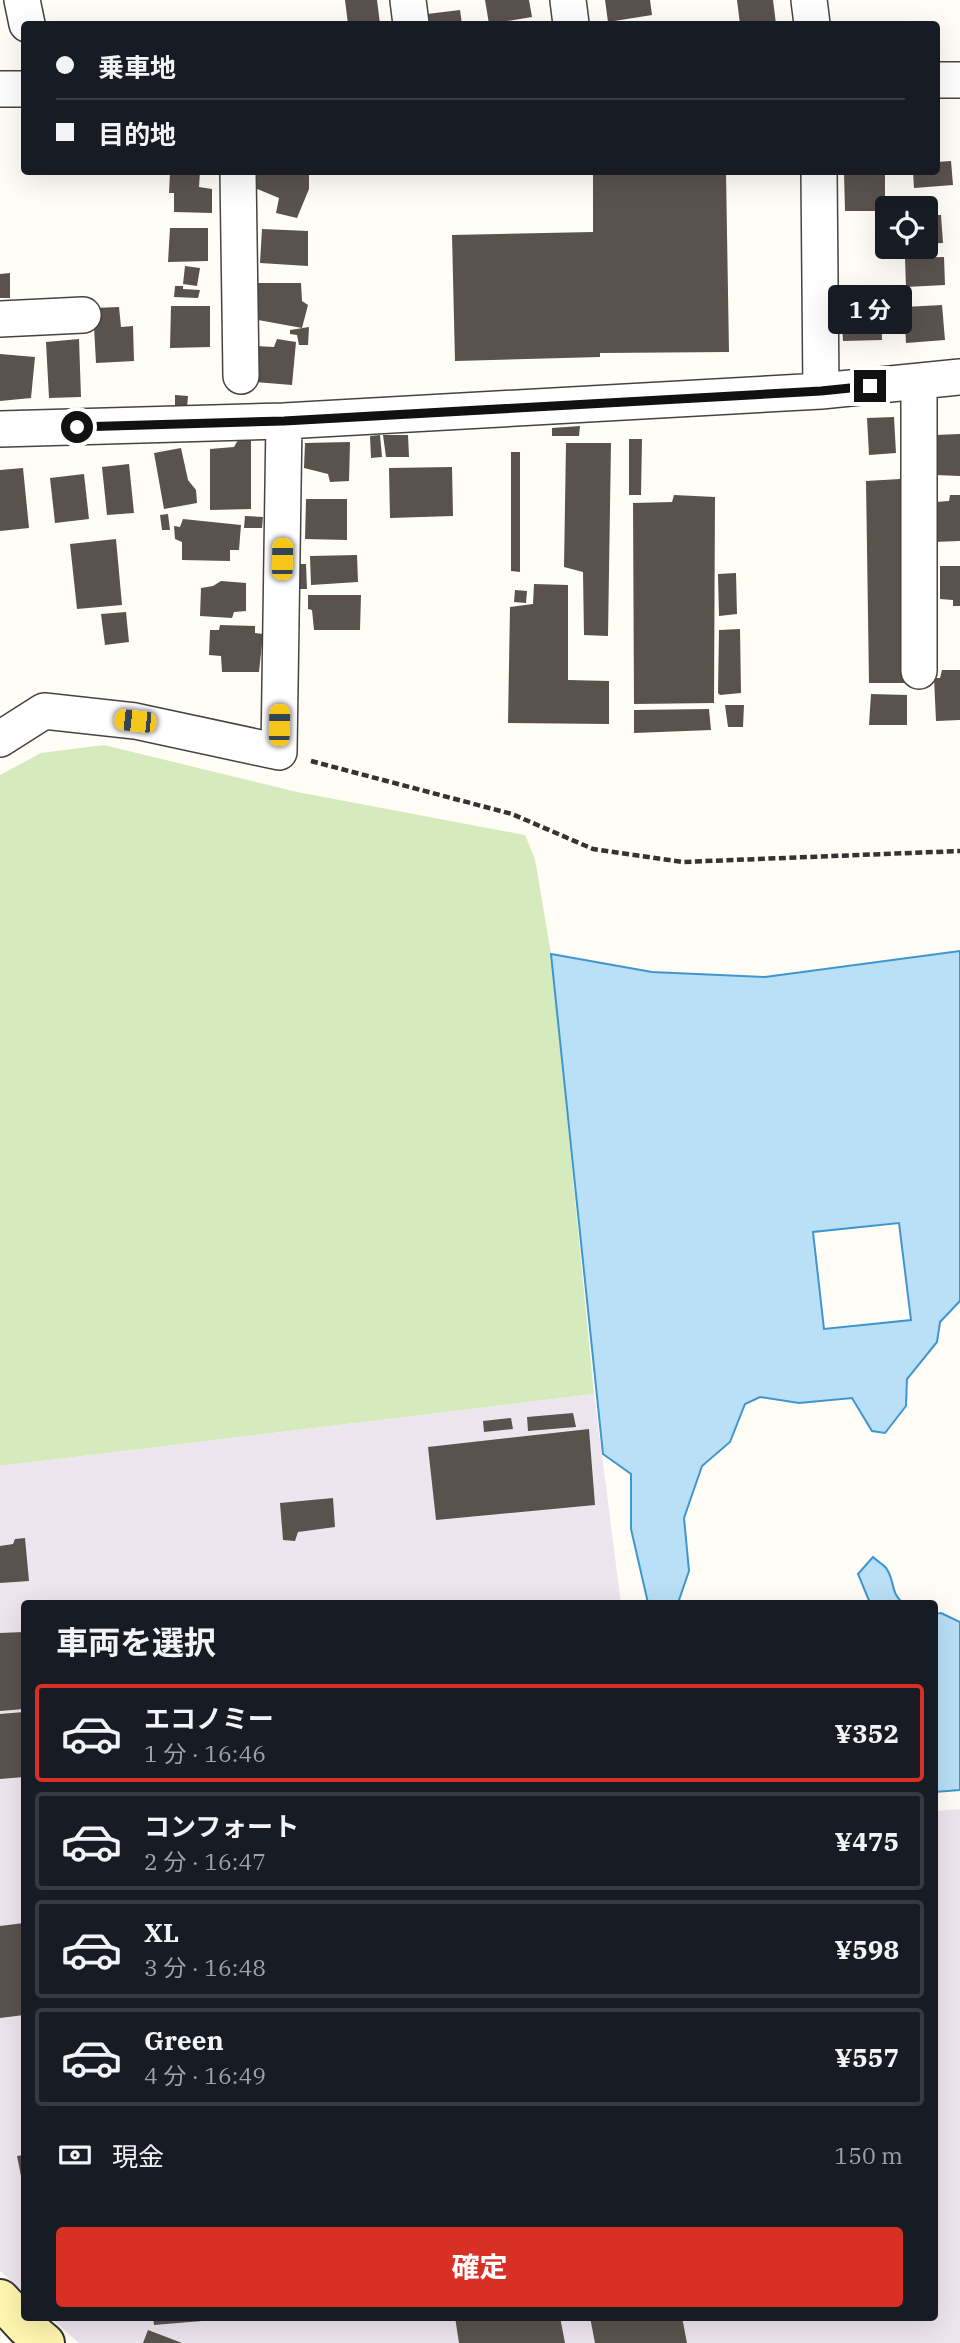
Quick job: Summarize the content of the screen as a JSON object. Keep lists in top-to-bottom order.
{
  "page": {
    "banner": ["乗車地", "目的地"],
    "bubble": "1 分",
    "heading": "車両を選択",
    "list": [
      {
        "name": "エコノミー",
        "note": "1 分 · 16:46",
        "value": "¥352"
      },
      {
        "name": "コンフォート",
        "note": "2 分 · 16:47",
        "value": "¥475"
      },
      {
        "name": "XL",
        "note": "3 分 · 16:48",
        "value": "¥598"
      },
      {
        "name": "Green",
        "note": "4 分 · 16:49",
        "value": "¥557"
      }
    ],
    "pay": ["現金", "150 m"],
    "buttons": "確定"
  }
}
